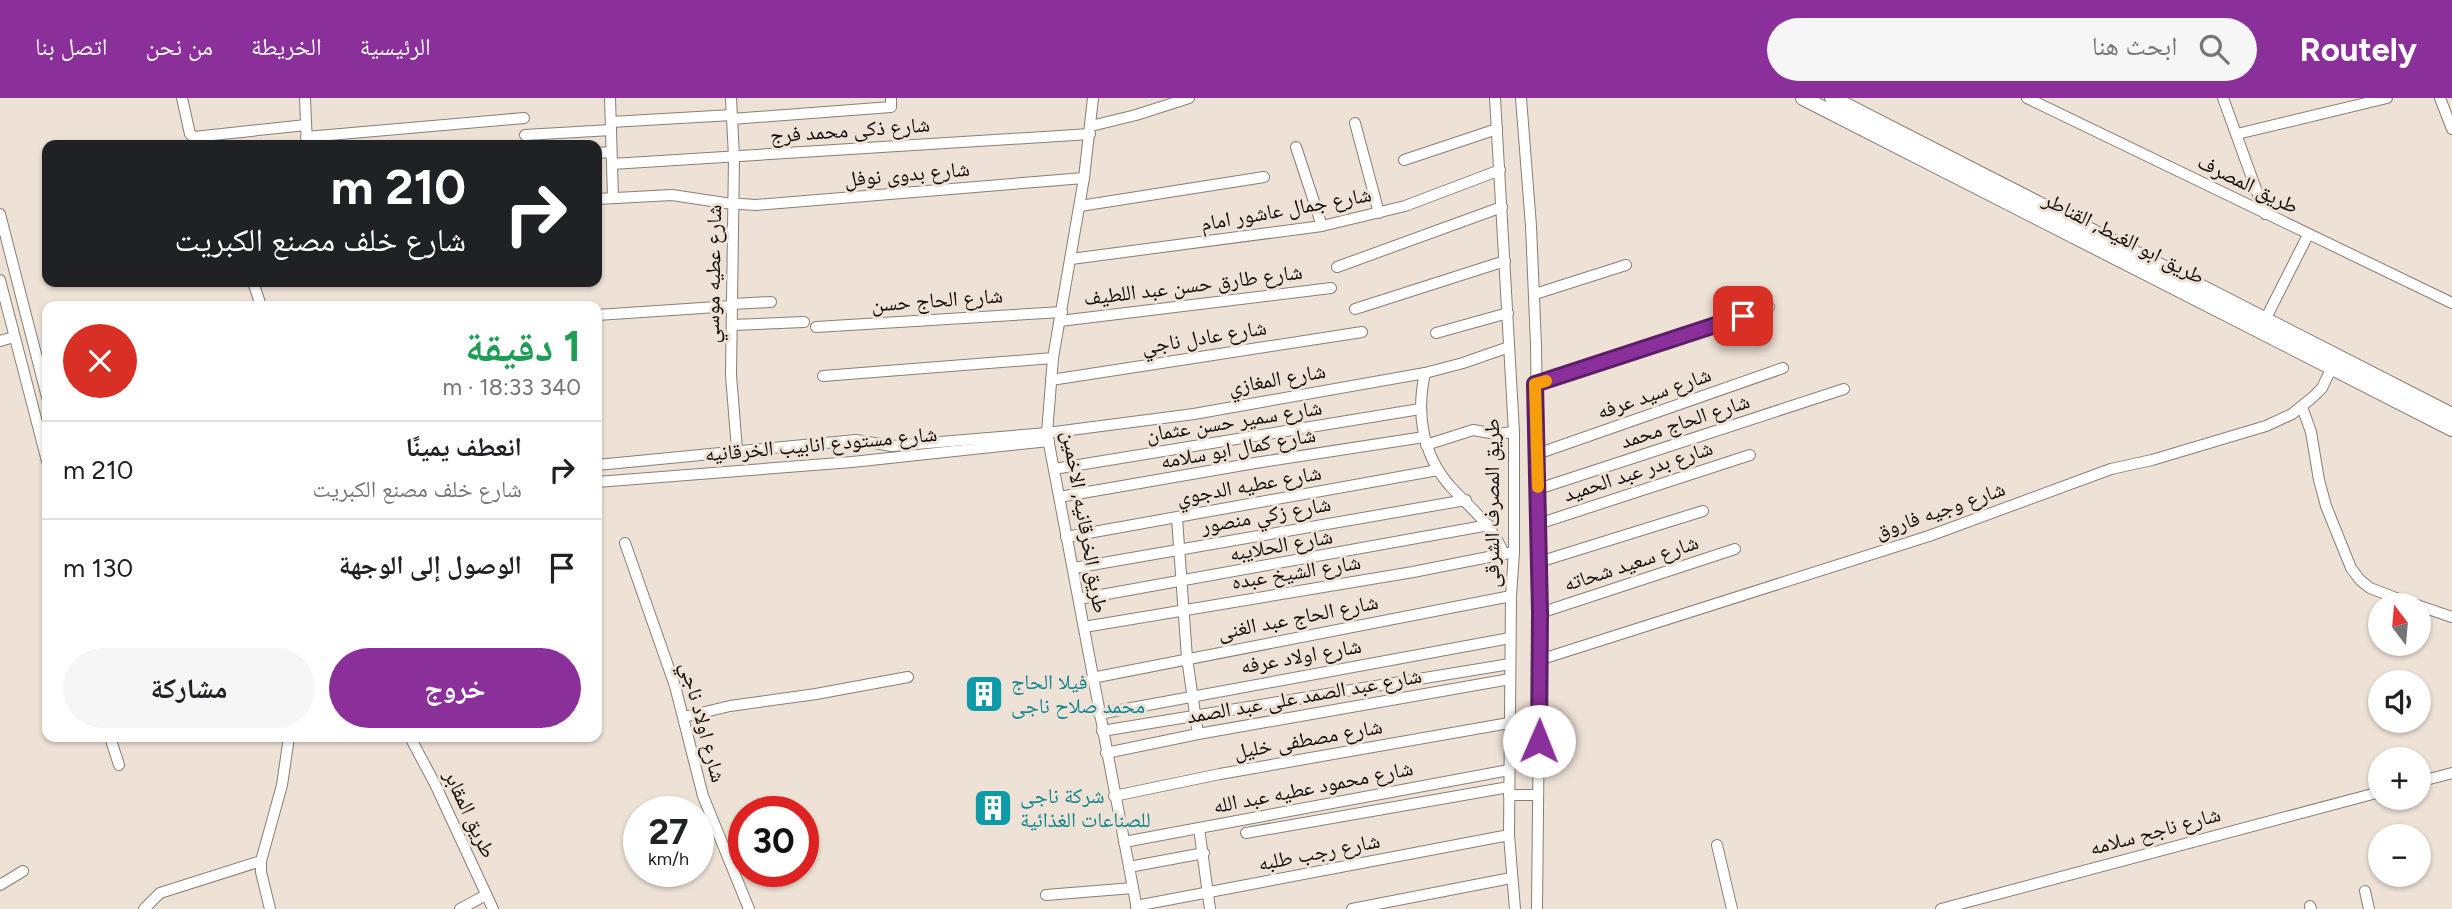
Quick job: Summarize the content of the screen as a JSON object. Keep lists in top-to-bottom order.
{
  "streets": {
    "main road": ["طريق ابو الغيط, القناطر"],
    "street": [
      "شارع ذكى محمد فرج",
      "شارع بدوى نوفل",
      "طريق المصرف",
      "شارع جمال عاشور امام",
      "شارع عطيه موسي",
      "شارع طارق حسن عبد اللطيف",
      "شارع الحاج حسن",
      "شارع عادل ناجي",
      "شارع المغازي",
      "شارع سيد عرفه",
      "شارع سمير حسن عثمان",
      "شارع الحاج محمد",
      "شارع مستودع انابيب الخرقانيه",
      "شارع كمال ابو سلامه",
      "شارع بدر عبد الحميد",
      "شارع عطيه الدجوي",
      "طريق المصرف الشرقى",
      "شارع وجيه فاروق",
      "شارع زكي منصور",
      "طريق الخرقانيه, الاخمين",
      "شارع الحلايبه",
      "شارع سعيد شحاته",
      "شارع الشيخ عبده",
      "شارع الحاج عبد الغنى",
      "شارع اولاد عرفه",
      "شارع عبد الصمد على عبد الصمد",
      "شارع اولاد ناجي",
      "شارع مصطفى خليل",
      "شارع محمود عطيه عبد الله",
      "طريق المقابر",
      "شارع ناجح سلامه",
      "شارع رجب طلبه"
    ]
  },
  "crossings": [
    ["شارع ذكى محمد فرج", "شارع عطيه موسي"],
    ["شارع ذكى محمد فرج", "طريق الخرقانيه, الاخمين"],
    ["شارع بدوى نوفل", "شارع عطيه موسي"],
    ["شارع بدوى نوفل", "طريق الخرقانيه, الاخمين"],
    ["شارع جمال عاشور امام", "طريق المصرف الشرقى"],
    ["شارع جمال عاشور امام", "طريق الخرقانيه, الاخمين"],
    ["طريق ابو الغيط, القناطر", "شارع وجيه فاروق"],
    ["شارع عطيه موسي", "شارع مستودع انابيب الخرقانيه"],
    ["شارع طارق حسن عبد اللطيف", "شارع الحاج حسن"],
    ["شارع طارق حسن عبد اللطيف", "طريق الخرقانيه, الاخمين"],
    ["شارع الحاج حسن", "طريق الخرقانيه, الاخمين"],
    ["شارع عادل ناجي", "طريق الخرقانيه, الاخمين"],
    ["شارع المغازي", "شارع مستودع انابيب الخرقانيه"],
    ["شارع المغازي", "طريق المصرف الشرقى"],
    ["شارع المغازي", "طريق الخرقانيه, الاخمين"],
    ["شارع سيد عرفه", "طريق المصرف الشرقى"],
    ["شارع سمير حسن عثمان", "طريق الخرقانيه, الاخمين"],
    ["شارع الحاج محمد", "طريق المصرف الشرقى"],
    ["شارع مستودع انابيب الخرقانيه", "طريق الخرقانيه, الاخمين"],
    ["شارع كمال ابو سلامه", "طريق المصرف الشرقى"],
    ["شارع كمال ابو سلامه", "طريق الخرقانيه, الاخمين"],
    ["شارع بدر عبد الحميد", "طريق المصرف الشرقى"],
    ["شارع عطيه الدجوي", "طريق الخرقانيه, الاخمين"],
    ["طريق المصرف الشرقى", "شارع وجيه فاروق"],
    ["طريق المصرف الشرقى", "شارع سعيد شحاته"],
    ["طريق المصرف الشرقى", "شارع الشيخ عبده"],
    ["طريق المصرف الشرقى", "شارع الحاج عبد الغنى"],
    ["طريق المصرف الشرقى", "شارع اولاد عرفه"],
    ["طريق المصرف الشرقى", "شارع عبد الصمد على عبد الصمد"],
    ["طريق المصرف الشرقى", "شارع مصطفى خليل"],
    ["طريق المصرف الشرقى", "شارع محمود عطيه عبد الله"],
    ["طريق المصرف الشرقى", "شارع رجب طلبه"],
    ["شارع زكي منصور", "طريق الخرقانيه, الاخمين"],
    ["طريق الخرقانيه, الاخمين", "شارع الحلايبه"],
    ["طريق الخرقانيه, الاخمين", "شارع الشيخ عبده"],
    ["طريق الخرقانيه, الاخمين", "شارع الحاج عبد الغنى"],
    ["طريق الخرقانيه, الاخمين", "شارع اولاد عرفه"],
    ["طريق الخرقانيه, الاخمين", "شارع عبد الصمد على عبد الصمد"],
    ["طريق الخرقانيه, الاخمين", "شارع مصطفى خليل"],
    ["طريق الخرقانيه, الاخمين", "شارع محمود عطيه عبد الله"],
    ["طريق الخرقانيه, الاخمين", "شارع رجب طلبه"]
  ],
  "places": {
    "building": ["فيلا الحاج محمد صلاح ناجى", "شركة ناجى للصناعات الغذائية"]
  },
  "north": "top",
  "page": {
    "header": "Routely",
    "search": "ابحث هنا",
    "nav": [
      "الرئيسية",
      "الخريطة",
      "من نحن",
      "اتصل بنا"
    ],
    "turn": ["210 m", "شارع خلف مصنع الكبريت"],
    "heading": ["1 دقيقة", "340 m · 18:33"],
    "list": [
      {
        "name": "انعطف يمينًا",
        "note": "شارع خلف مصنع الكبريت",
        "value": "210 m"
      },
      {
        "name": "الوصول إلى الوجهة",
        "value": "130 m"
      }
    ],
    "map_buttons": ["+", "−"],
    "buttons": ["خروج", "مشاركة"],
    "speed": "27 km/h",
    "limit": "30"
  }
}
